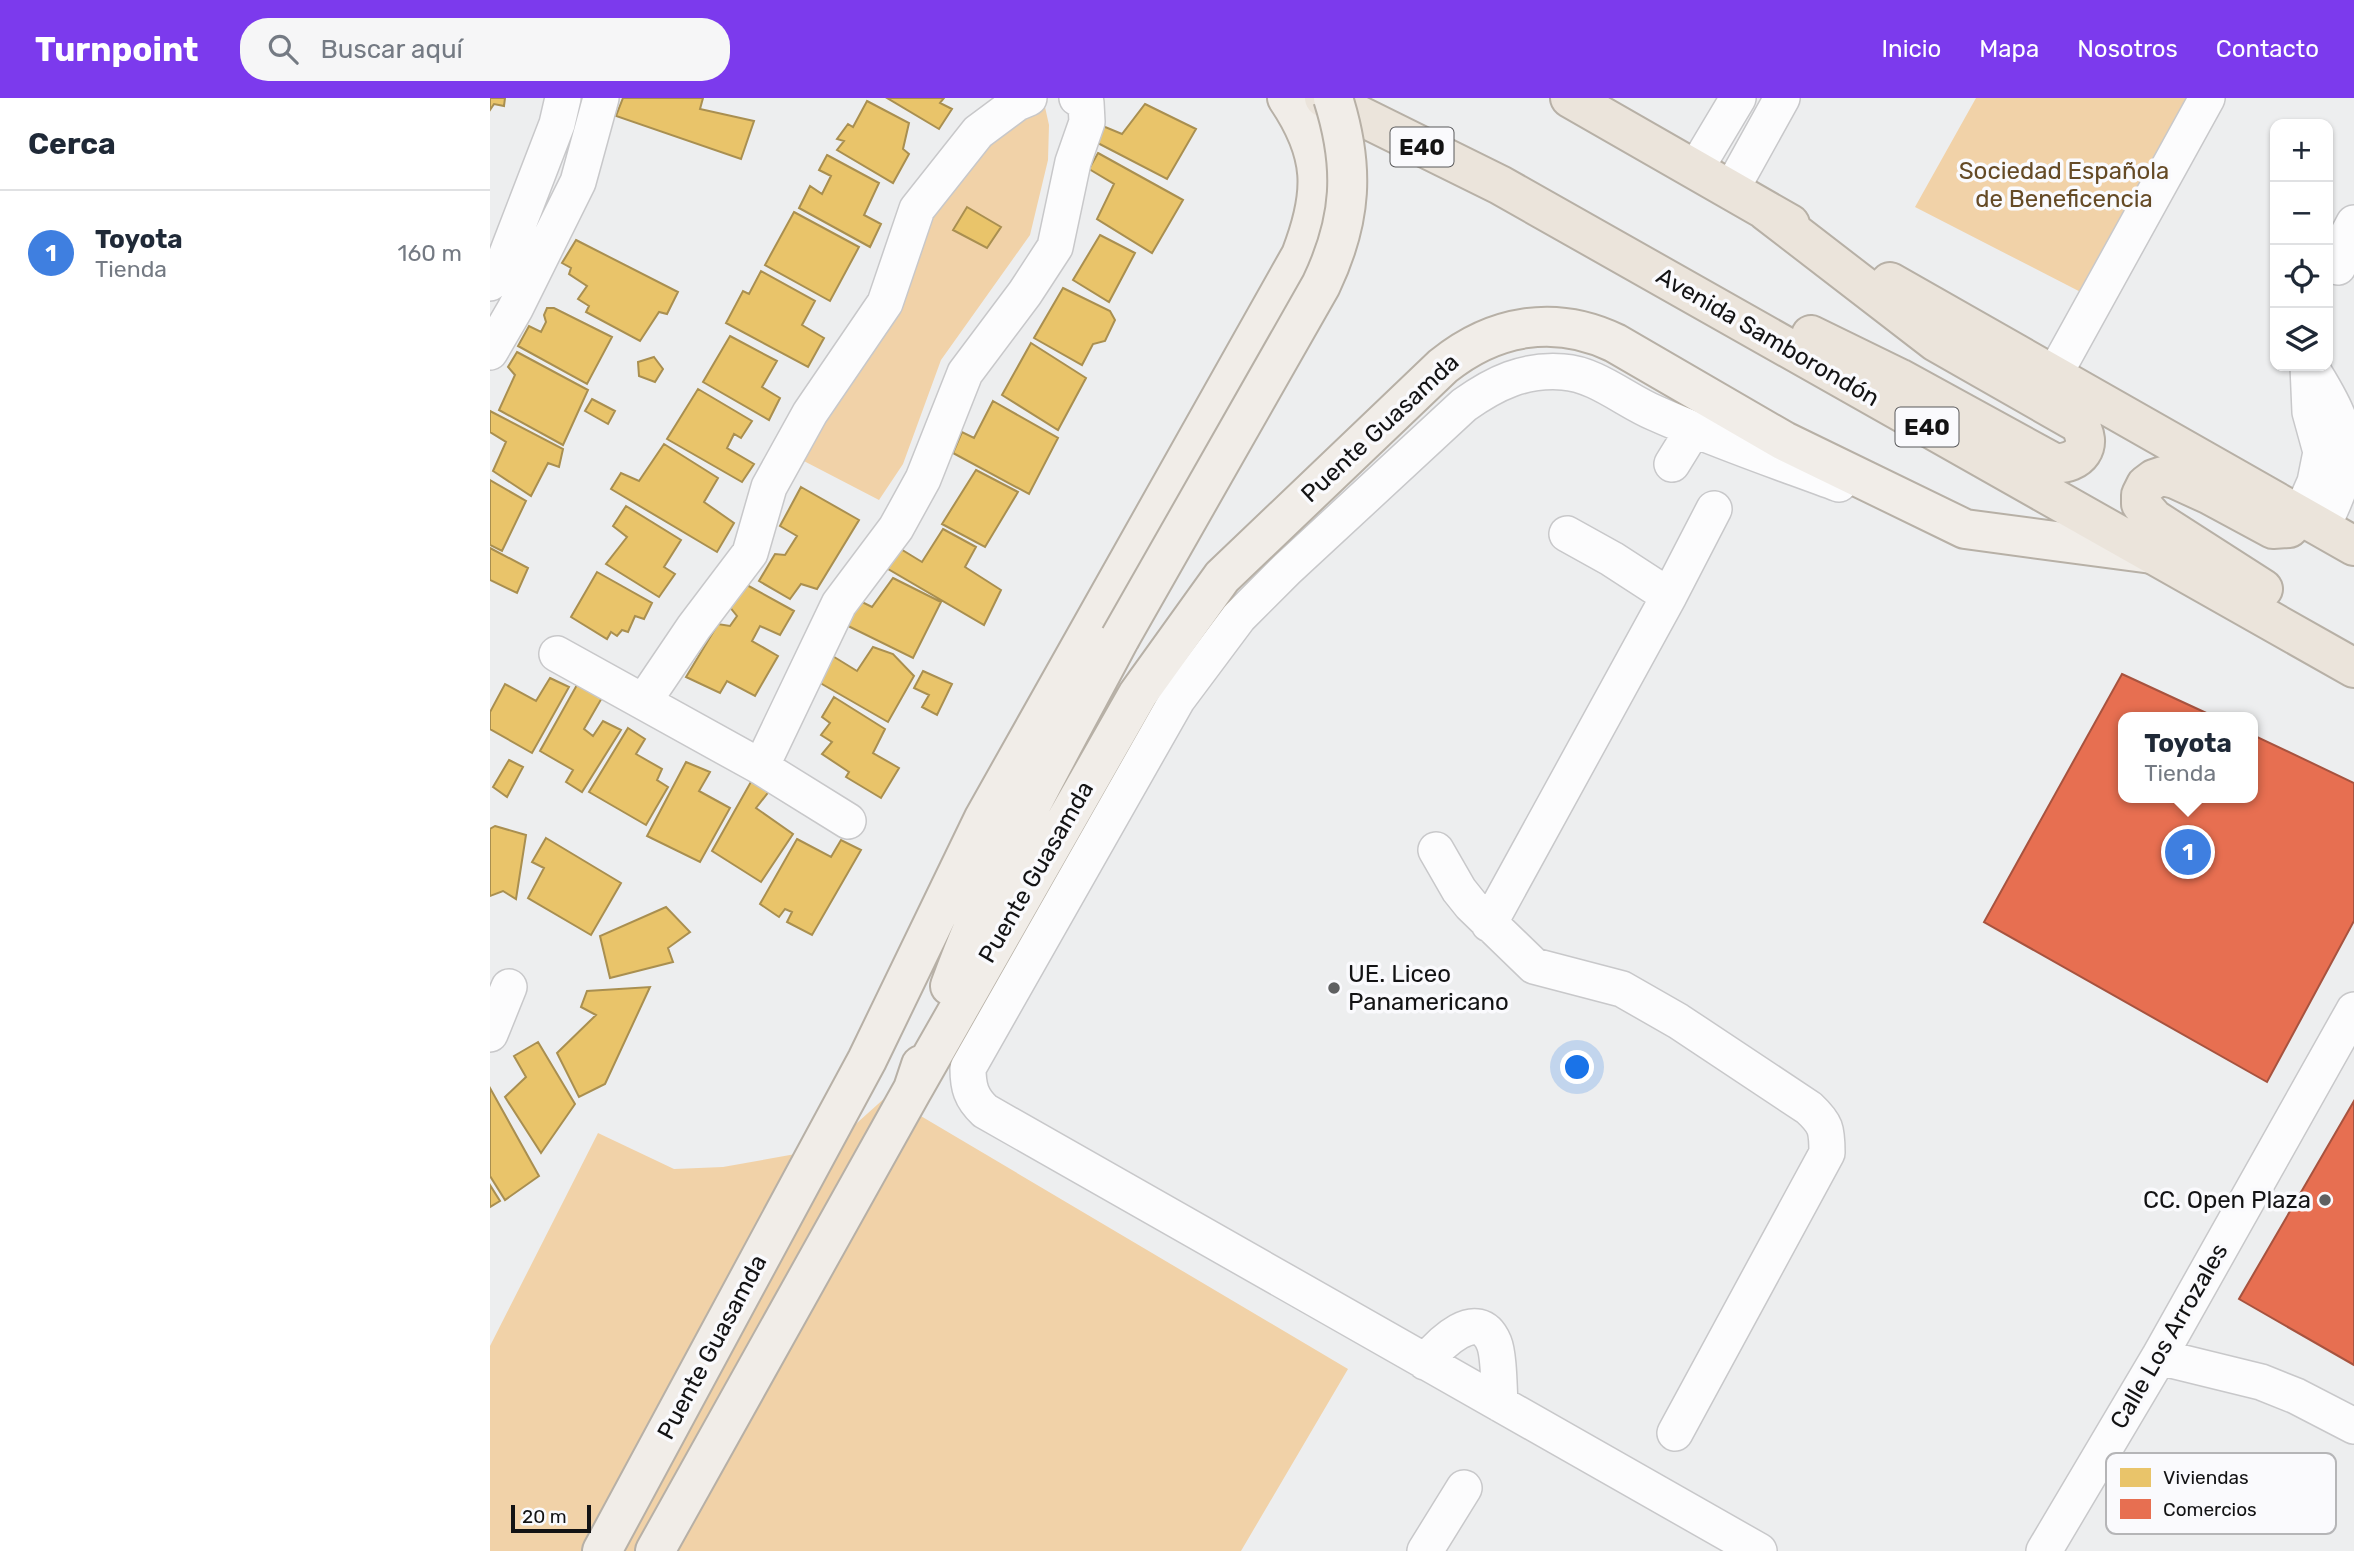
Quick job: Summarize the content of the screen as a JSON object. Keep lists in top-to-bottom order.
{
  "streets": {
    "highway": ["E40", "Avenida Samborondón"],
    "main road": ["Puente Guasamda"],
    "street": ["Calle Los Arrozales"]
  },
  "crossings": [
    ["Avenida Samborondón", "Puente Guasamda"]
  ],
  "parks": ["Sociedad Española de Beneficencia"],
  "places": ["UE. Liceo Panamericano", "CC. Open Plaza"],
  "legend": ["Viviendas", "Comercios"],
  "scale_bar": "20 m",
  "page": {
    "header": "Turnpoint",
    "search": "Buscar aquí",
    "nav": [
      "Inicio",
      "Mapa",
      "Nosotros",
      "Contacto"
    ],
    "heading": "Cerca",
    "map_buttons": ["+", "−"],
    "list": [
      {
        "mark": "1",
        "name": "Toyota",
        "note": "Tienda",
        "value": "160 m"
      }
    ],
    "popup": ["Toyota", "Tienda"],
    "pins": "1",
    "scale": "20 m"
  }
}
